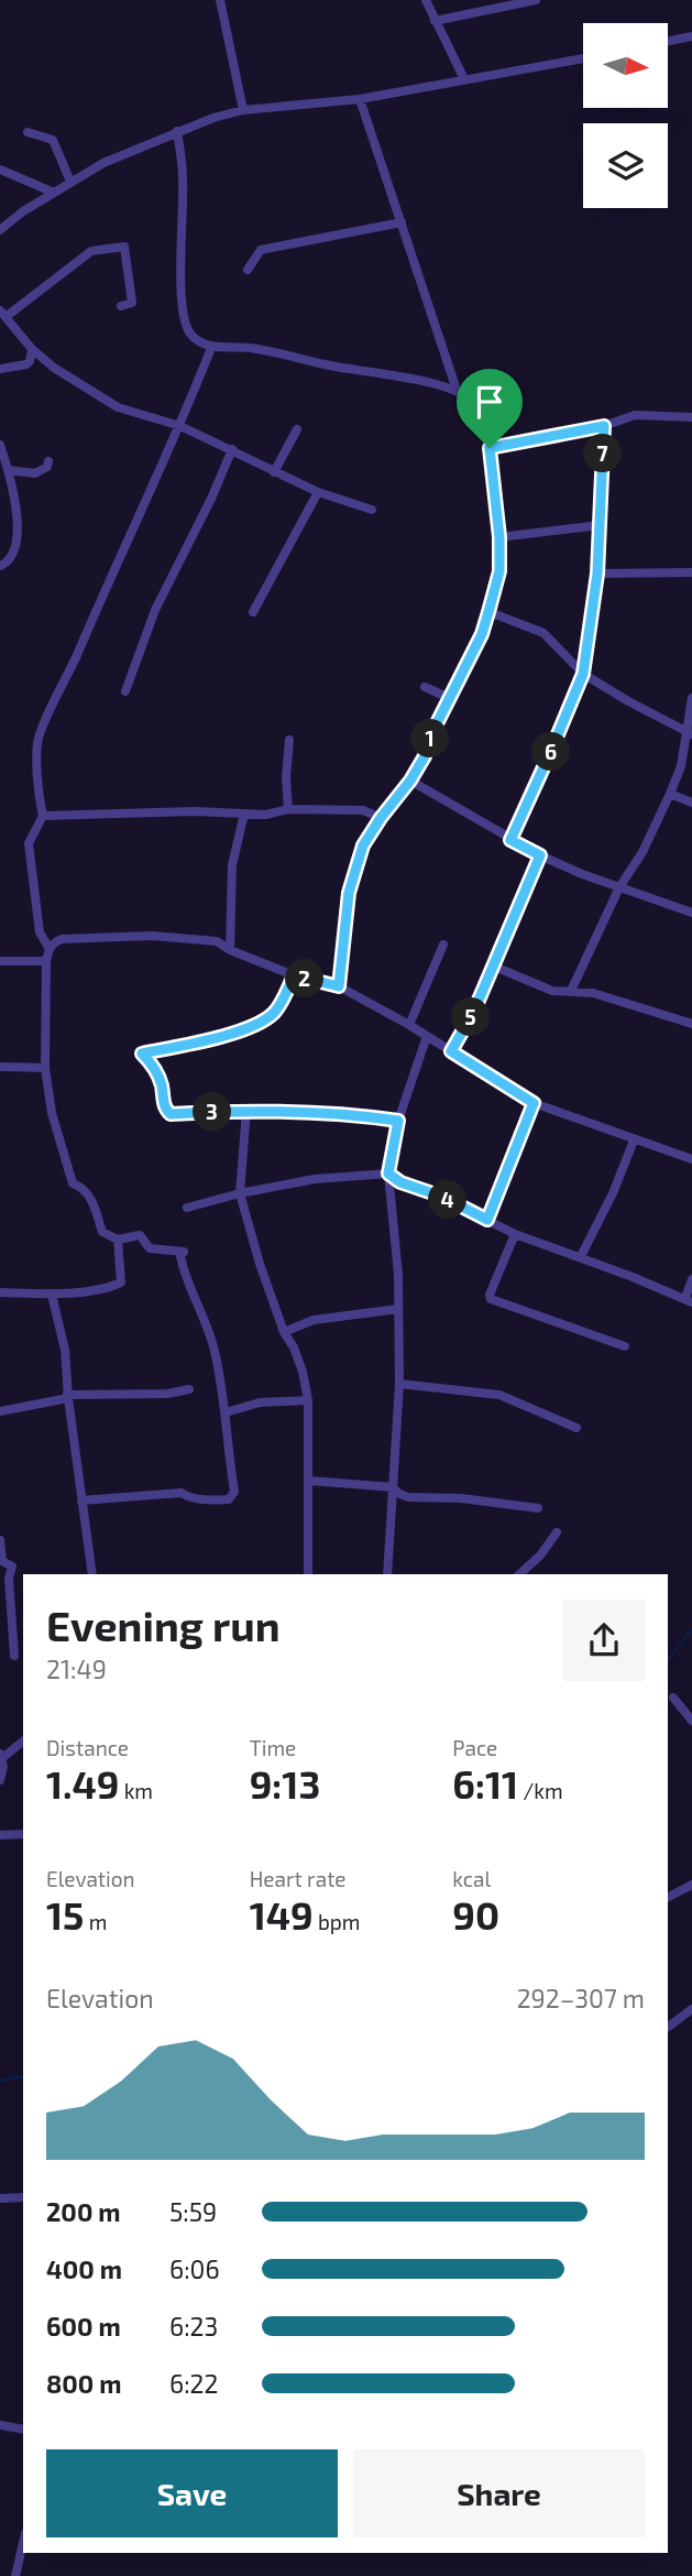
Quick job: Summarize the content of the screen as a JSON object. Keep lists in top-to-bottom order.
{
  "north": "right",
  "page": {
    "pins": [
      "7",
      "1",
      "6",
      "2",
      "5",
      "3",
      "4"
    ],
    "heading": ["Evening run", "21:49"],
    "stats": [
      ["Distance", "1.49 km"],
      ["Time", "9:13"],
      ["Pace", "6:11 /km"],
      ["Elevation", "15 m"],
      ["Heart rate", "149 bpm"],
      ["kcal", "90"]
    ],
    "chart": ["Elevation", "292–307 m"],
    "list": [
      {
        "name": "200 m",
        "note": "5:59"
      },
      {
        "name": "400 m",
        "note": "6:06"
      },
      {
        "name": "600 m",
        "note": "6:23"
      },
      {
        "name": "800 m",
        "note": "6:22"
      }
    ],
    "buttons": ["Save", "Share"]
  }
}
